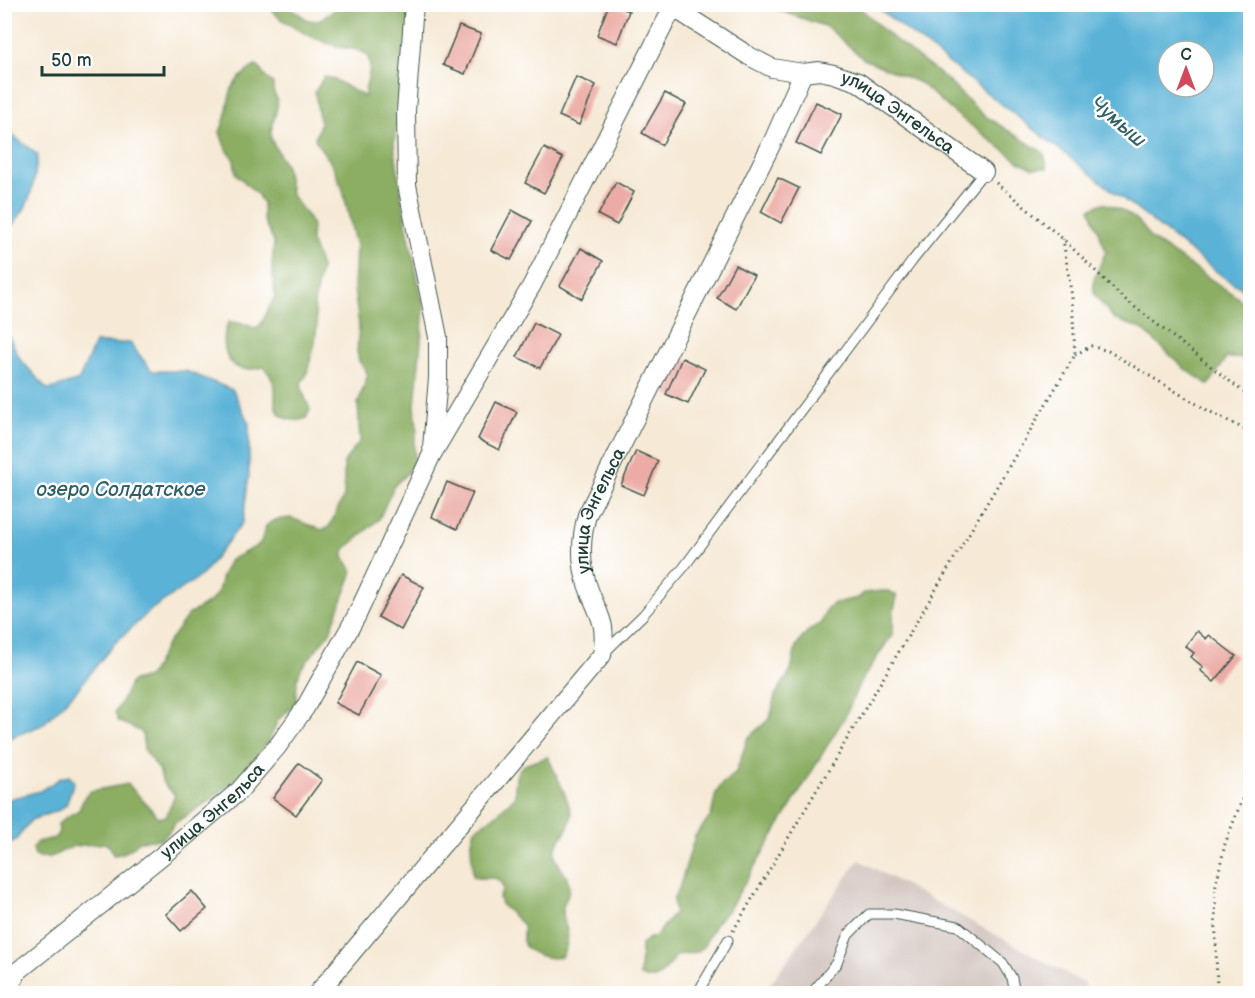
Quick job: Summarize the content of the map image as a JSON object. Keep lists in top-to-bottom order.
{
  "streets": {
    "street": ["улица Энгельса"]
  },
  "water": ["Чумыш", "озеро Солдатское"],
  "scale_bar": "50 m",
  "north": "top"
}
